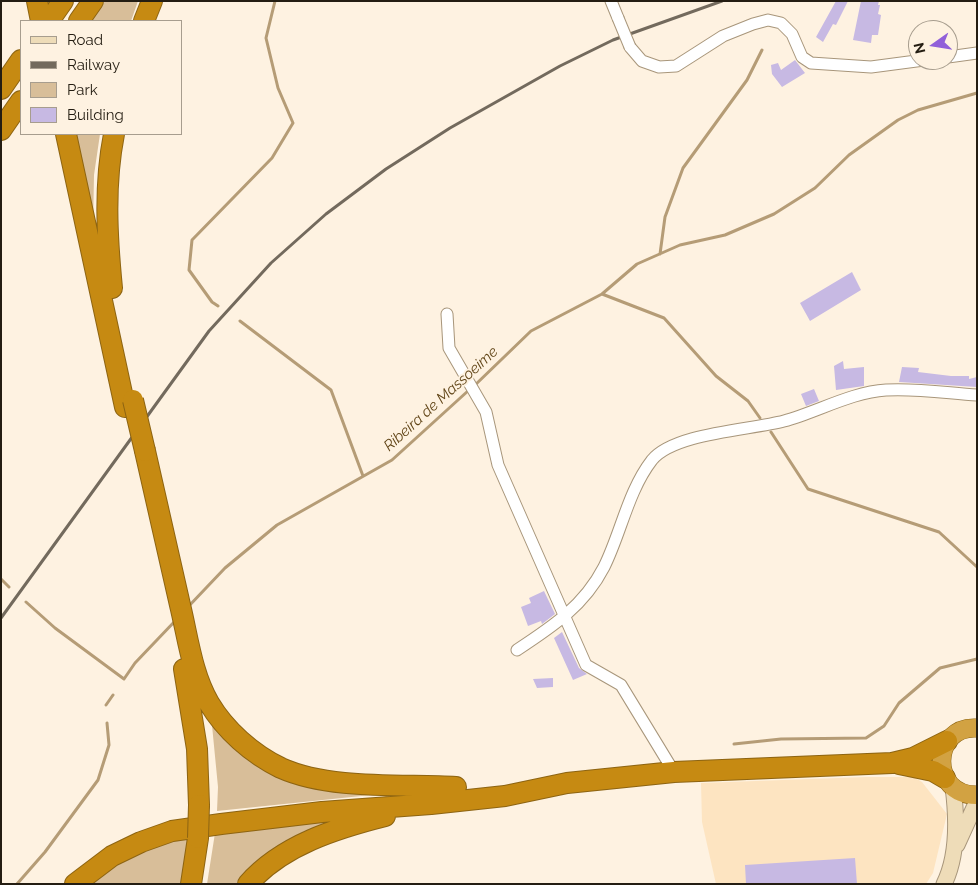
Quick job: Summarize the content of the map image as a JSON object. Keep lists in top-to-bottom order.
{
  "water": ["Ribeira de Massoeime"],
  "legend": [
    "Road",
    "Railway",
    "Park",
    "Building"
  ],
  "north": "left"
}
